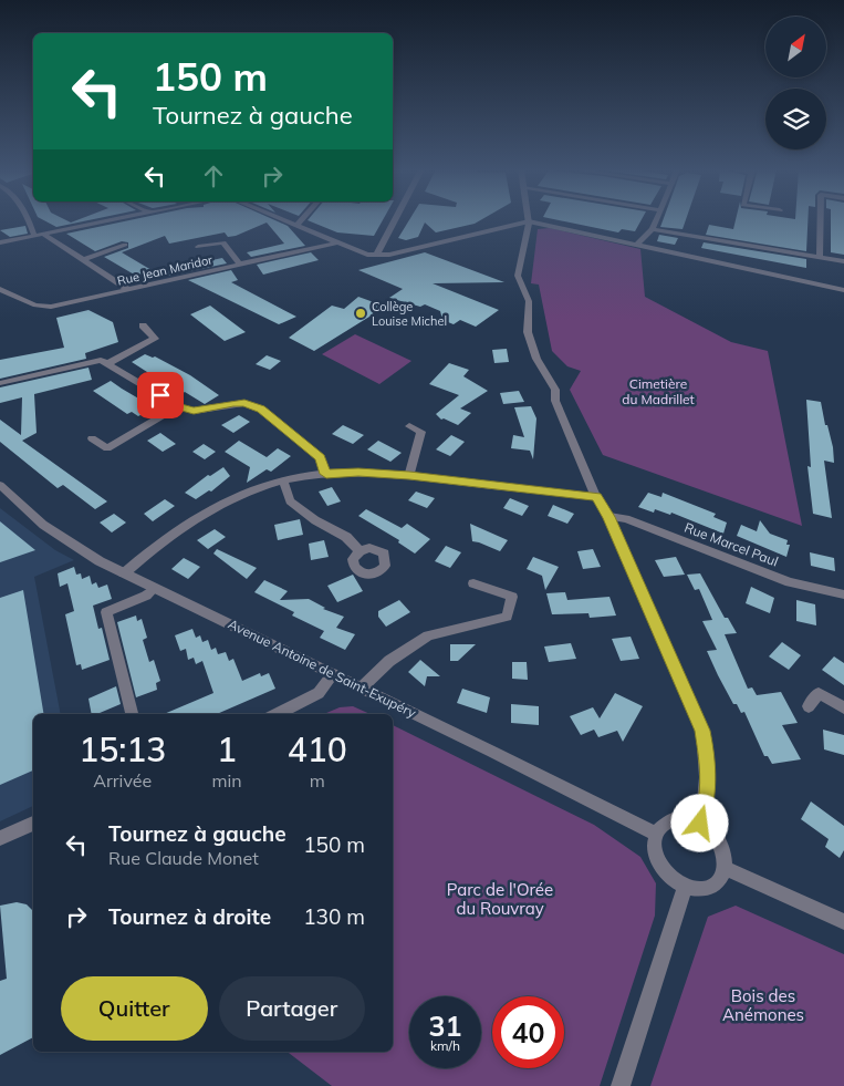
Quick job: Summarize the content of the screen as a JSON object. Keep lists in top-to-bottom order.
{
  "streets": {
    "street": ["Rue Jean Maridor", "Rue Marcel Paul", "Avenue Antoine de Saint-Exupéry"]
  },
  "parks": ["Cimetière du Madrillet", "Parc de l'Orée du Rouvray", "Bois des Anémones"],
  "places": ["Collège Louise Michel"],
  "north": "top right",
  "page": {
    "turn": ["150 m", "Tournez à gauche"],
    "eta": [
      "15:13",
      "Arrivée",
      "1",
      "min",
      "410",
      "m"
    ],
    "list": [
      {
        "name": "Tournez à gauche",
        "note": "Rue Claude Monet",
        "value": "150 m"
      },
      {
        "name": "Tournez à droite",
        "value": "130 m"
      }
    ],
    "buttons": ["Quitter", "Partager"],
    "speed": "31 km/h",
    "limit": "40"
  }
}
